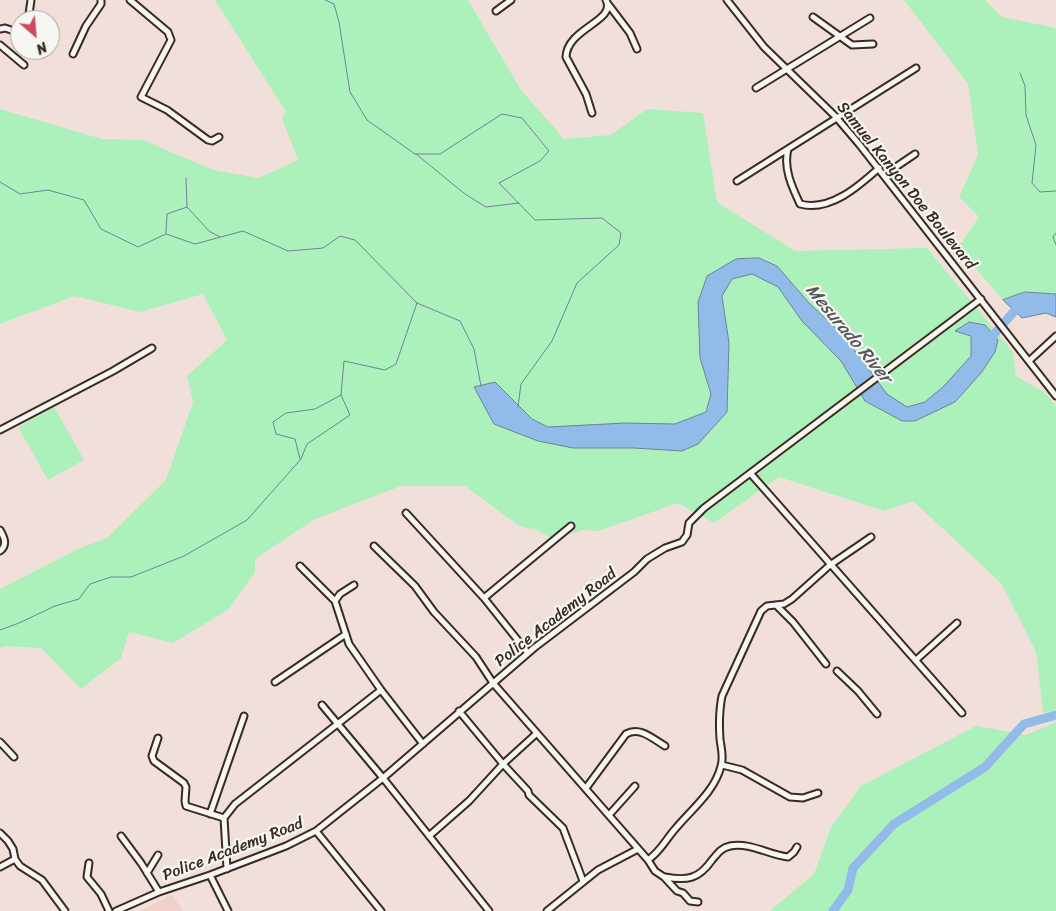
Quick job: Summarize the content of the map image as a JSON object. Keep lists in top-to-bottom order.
{
  "streets": {
    "street": ["Samuel Kanyon Doe Boulevard", "Police Academy Road"]
  },
  "crossings": [
    ["Samuel Kanyon Doe Boulevard", "Police Academy Road"]
  ],
  "water": ["Mesurado River"],
  "north": "bottom right"
}
